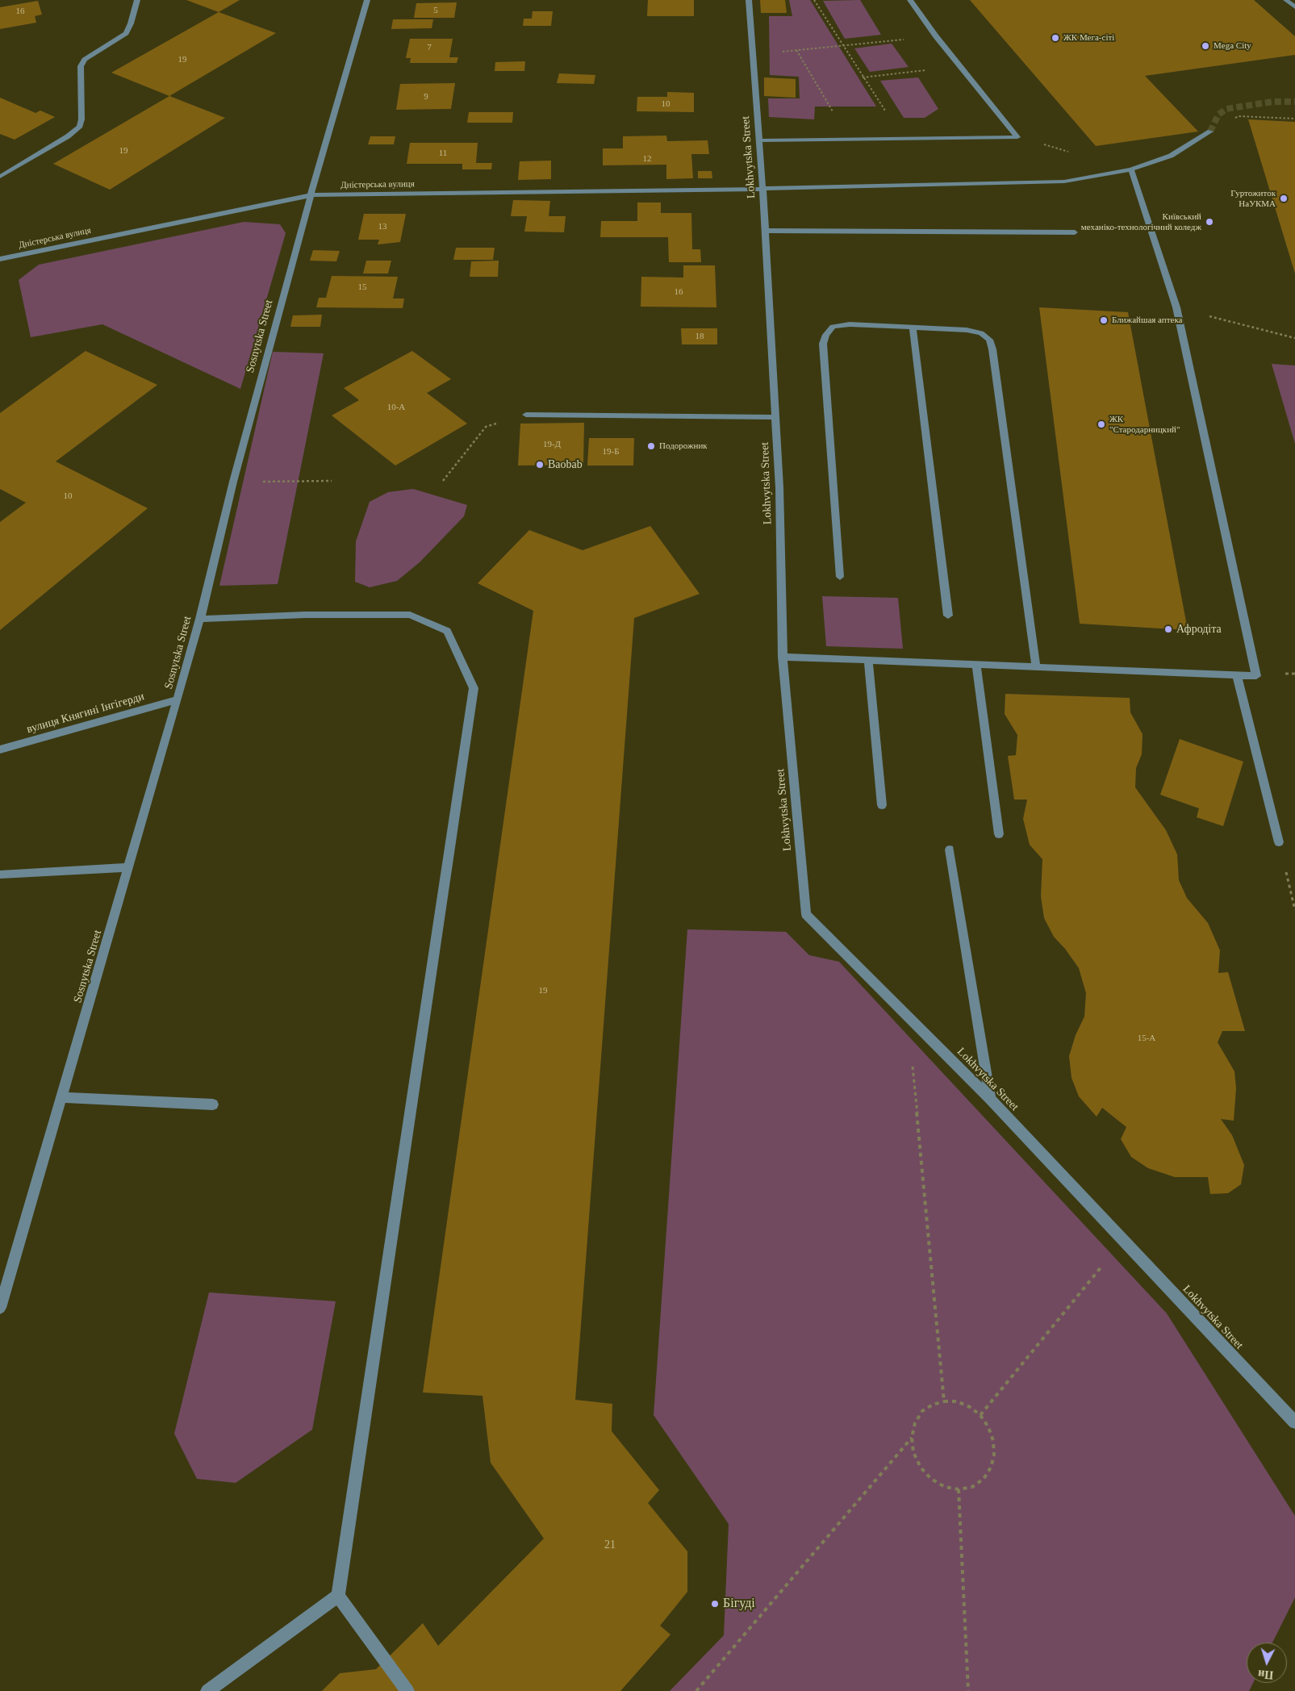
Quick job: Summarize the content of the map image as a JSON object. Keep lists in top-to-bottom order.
{
  "streets": {
    "street": [
      "Lokhvytska Street",
      "Дністерська вулиця",
      "Sosnytska Street",
      "вулиця Княгині Інгігерди"
    ]
  },
  "crossings": [
    ["Lokhvytska Street", "Дністерська вулиця"],
    ["Дністерська вулиця", "Sosnytska Street"],
    ["Sosnytska Street", "вулиця Княгині Інгігерди"]
  ],
  "places": [
    "ЖК Мега-сіті",
    "Mega City",
    "Гуртожиток НаУКМА",
    "Київський механіко-технологічний коледж",
    "Ближайшая аптека",
    "ЖК \"Стародарницкий\"",
    "Подорожник",
    "Baobab",
    "Афродіта",
    "Бігуді"
  ],
  "house_numbers": [
    "5",
    "16",
    "7",
    "19",
    "9",
    "10",
    "19",
    "11",
    "12",
    "13",
    "15",
    "16",
    "18",
    "10-А",
    "19-Д",
    "19-Б",
    "10",
    "19",
    "15-А",
    "21"
  ],
  "north": "bottom"
}
